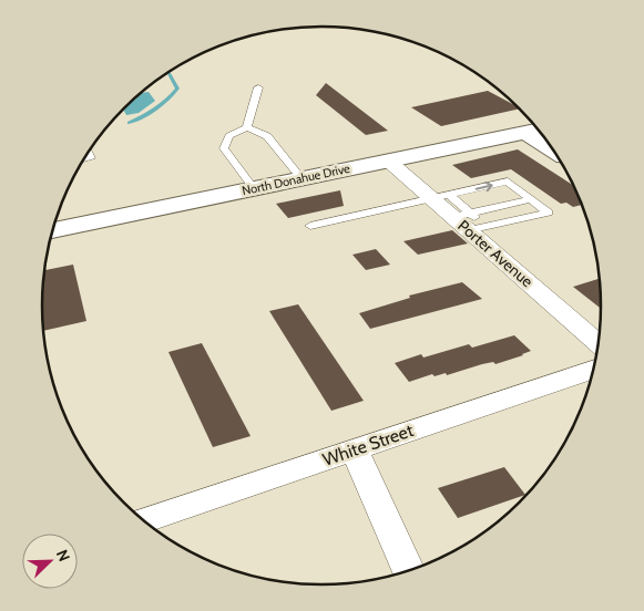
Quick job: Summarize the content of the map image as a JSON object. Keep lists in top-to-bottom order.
{
  "streets": {
    "street": ["North Donahue Drive", "Porter Avenue", "White Street"]
  },
  "crossings": [
    ["North Donahue Drive", "Porter Avenue"]
  ],
  "north": "top right"
}
